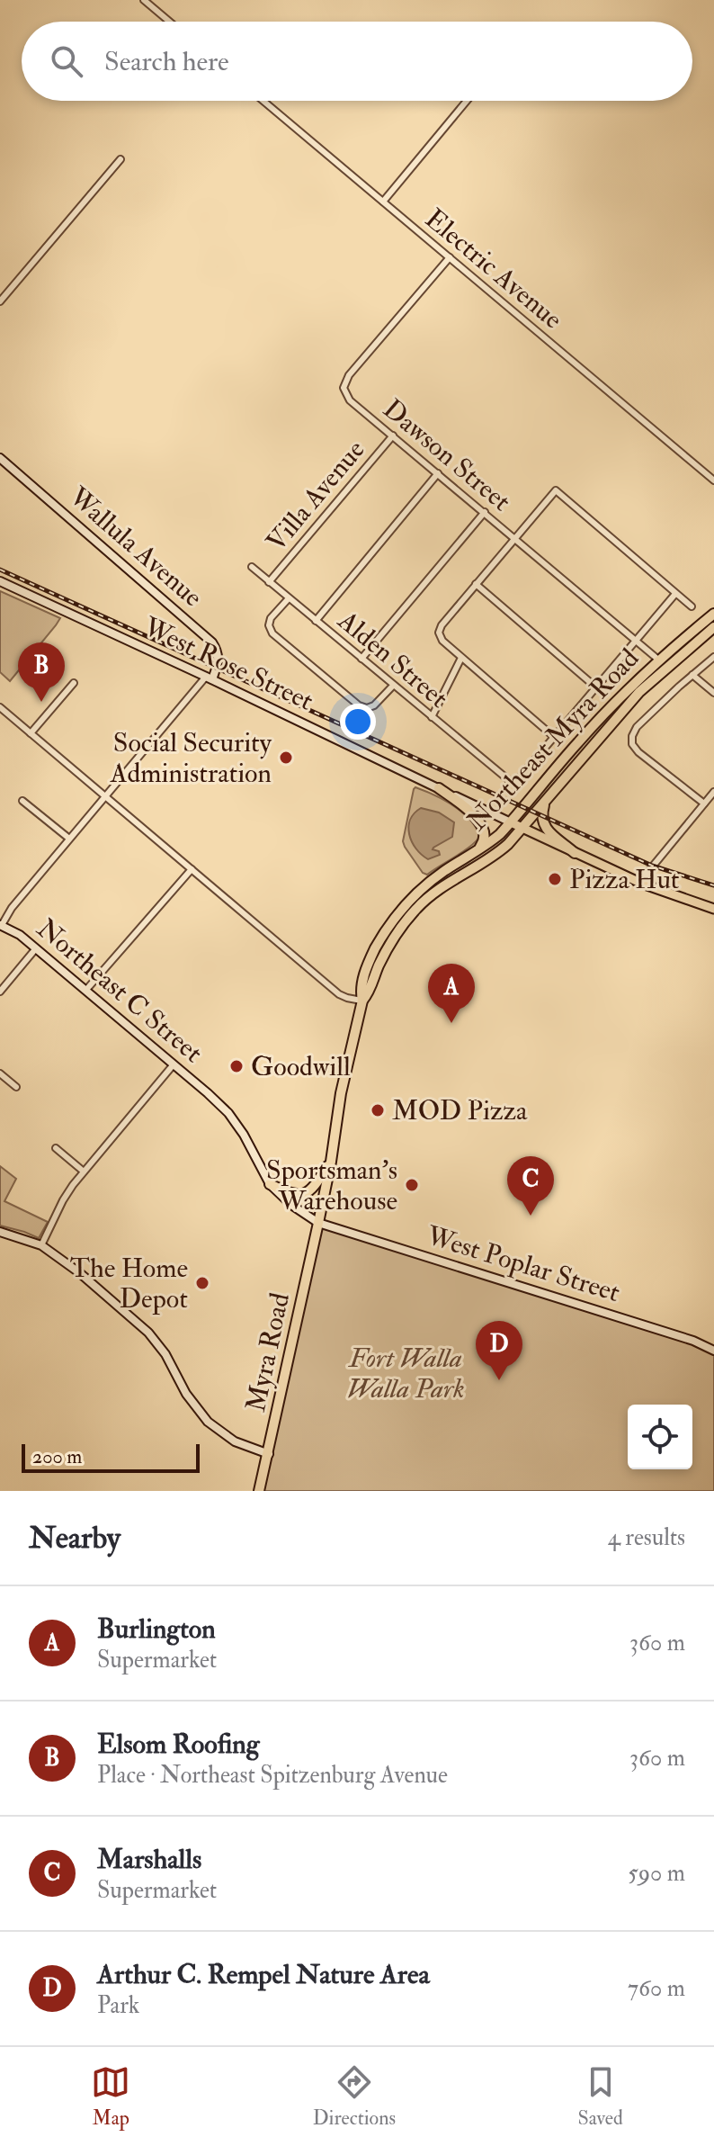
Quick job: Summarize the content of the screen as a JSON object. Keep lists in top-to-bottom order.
{
  "streets": {
    "highway": ["Northeast Myra Road", "Myra Road"],
    "main road": [
      "Wallula Avenue",
      "West Rose Street",
      "Northeast C Street",
      "West Poplar Street"
    ],
    "street": [
      "Electric Avenue",
      "Dawson Street",
      "Villa Avenue",
      "Alden Street"
    ]
  },
  "crossings": [
    ["Electric Avenue", "Dawson Street"],
    ["Dawson Street", "Villa Avenue"],
    ["Dawson Street", "Northeast Myra Road"],
    ["Villa Avenue", "Alden Street"],
    ["Wallula Avenue", "West Rose Street"],
    ["West Rose Street", "Northeast Myra Road"],
    ["Northeast Myra Road", "Northeast C Street"],
    ["Northeast Myra Road", "West Poplar Street"],
    ["Northeast Myra Road", "Myra Road"],
    ["Northeast C Street", "West Poplar Street"],
    ["Northeast C Street", "Myra Road"],
    ["West Poplar Street", "Myra Road"]
  ],
  "parks": ["Fort Walla Walla Park"],
  "places": [
    "Social Security Administration",
    "Pizza Hut",
    "Goodwill",
    "MOD Pizza",
    "Sportsman's Warehouse",
    "The Home Depot"
  ],
  "scale_bar": "200 m",
  "page": {
    "search": "Search here",
    "pins": [
      "B",
      "A",
      "C",
      "D"
    ],
    "scale": "200 m",
    "heading": ["Nearby", "4 results"],
    "list": [
      {
        "mark": "A",
        "name": "Burlington",
        "note": "Supermarket",
        "value": "360 m"
      },
      {
        "mark": "B",
        "name": "Elsom Roofing",
        "note": "Place · Northeast Spitzenburg Avenue",
        "value": "360 m"
      },
      {
        "mark": "C",
        "name": "Marshalls",
        "note": "Supermarket",
        "value": "590 m"
      },
      {
        "mark": "D",
        "name": "Arthur C. Rempel Nature Area",
        "note": "Park",
        "value": "760 m"
      }
    ],
    "nav": ["Map", "Directions", "Saved"]
  }
}
